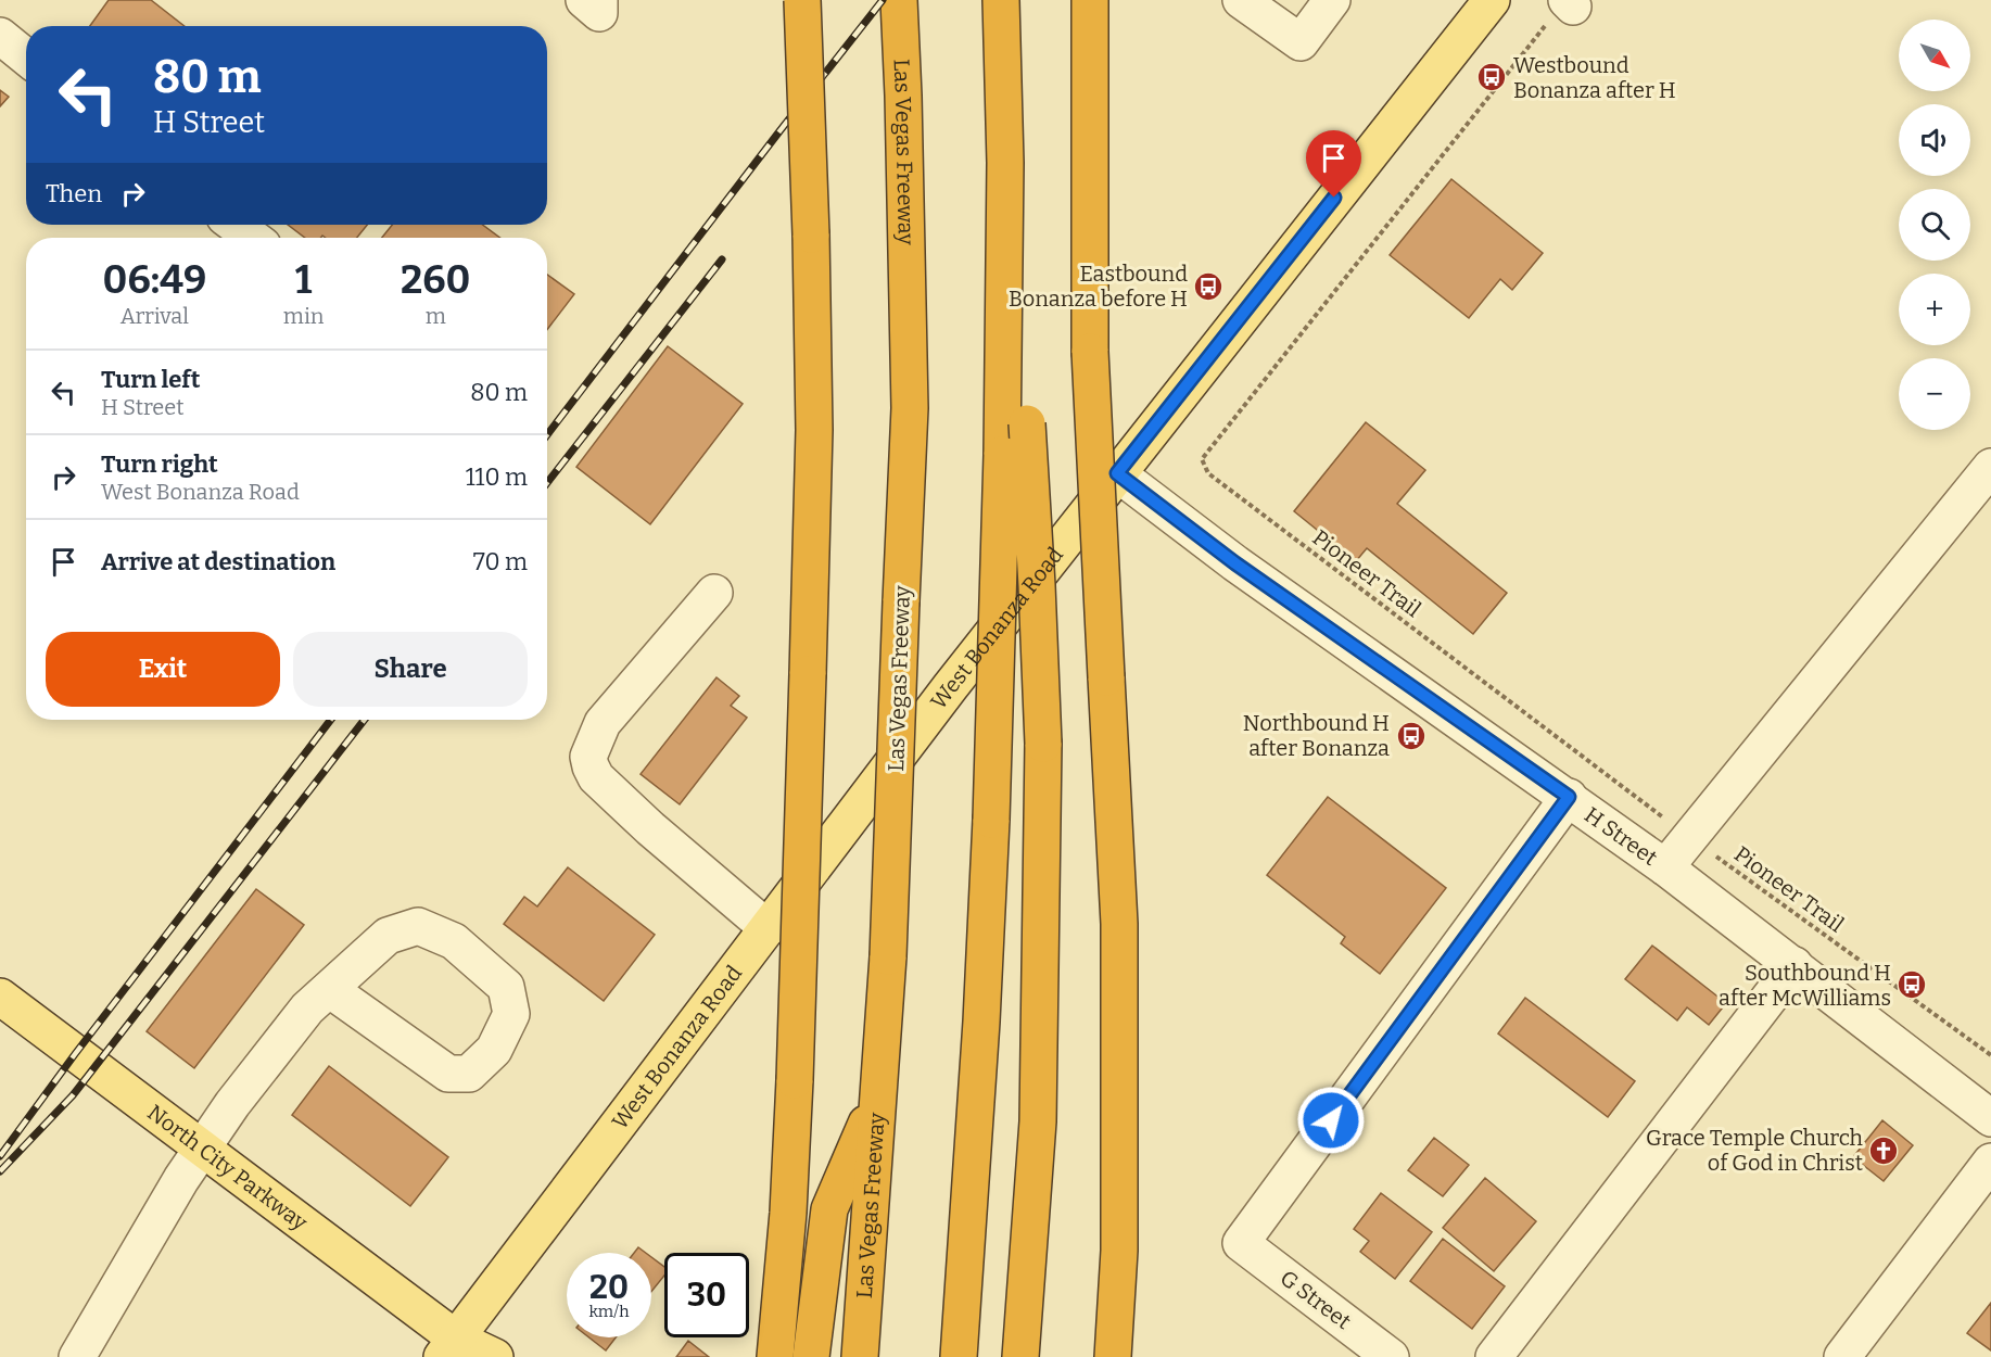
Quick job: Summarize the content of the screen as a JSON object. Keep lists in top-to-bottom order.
{
  "streets": {
    "highway": ["Las Vegas Freeway"],
    "main road": ["West Bonanza Road", "North City Parkway"],
    "street": ["H Street", "G Street"],
    "path": ["Pioneer Trail"]
  },
  "crossings": [
    ["West Bonanza Road", "H Street"],
    ["West Bonanza Road", "North City Parkway"],
    ["H Street", "G Street"]
  ],
  "places": {
    "bus stop": [
      "Westbound Bonanza after H",
      "Eastbound Bonanza before H",
      "Northbound H after Bonanza",
      "Southbound H after McWilliams"
    ],
    "church": ["Grace Temple Church of God in Christ"]
  },
  "north": "bottom right",
  "page": {
    "map_buttons": ["+", "−"],
    "turn": ["80 m", "H Street"],
    "then": "Then",
    "eta": [
      "06:49",
      "Arrival",
      "1",
      "min",
      "260",
      "m"
    ],
    "list": [
      {
        "name": "Turn left",
        "note": "H Street",
        "value": "80 m"
      },
      {
        "name": "Turn right",
        "note": "West Bonanza Road",
        "value": "110 m"
      },
      {
        "name": "Arrive at destination",
        "value": "70 m"
      }
    ],
    "buttons": ["Exit", "Share"],
    "speed": "20 km/h",
    "limit": "30"
  }
}
